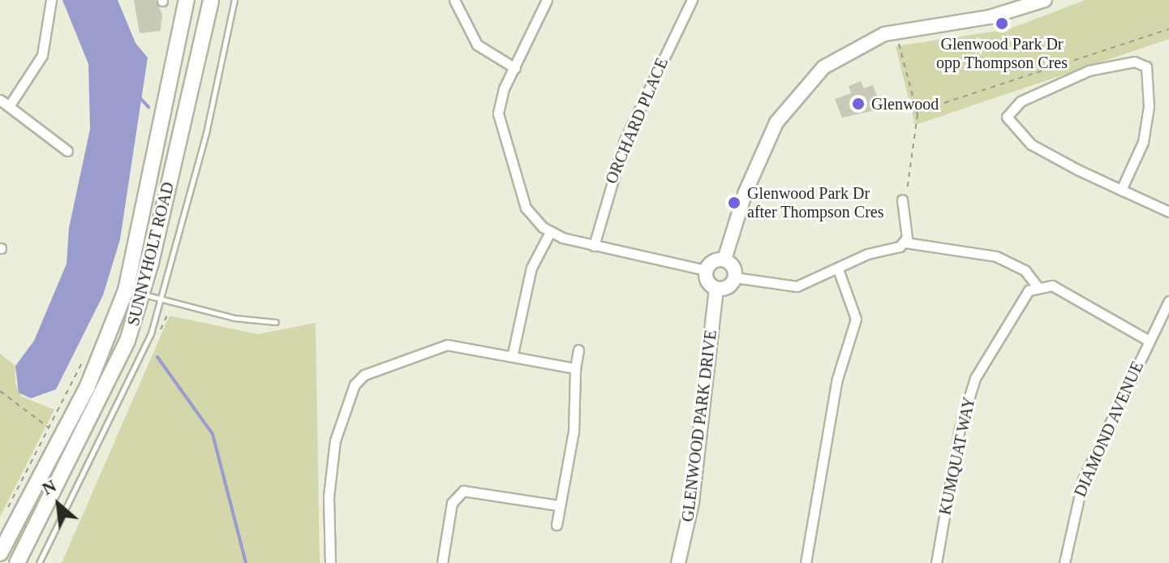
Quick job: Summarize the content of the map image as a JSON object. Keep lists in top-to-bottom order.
{
  "streets": {
    "main road": ["SUNNYHOLT ROAD"],
    "street": [
      "ORCHARD PLACE",
      "GLENWOOD PARK DRIVE",
      "DIAMOND AVENUE",
      "KUMQUAT WAY"
    ]
  },
  "places": ["Glenwood Park Dr opp Thompson Cres", "Glenwood", "Glenwood Park Dr after Thompson Cres"],
  "north": "top left"
}
